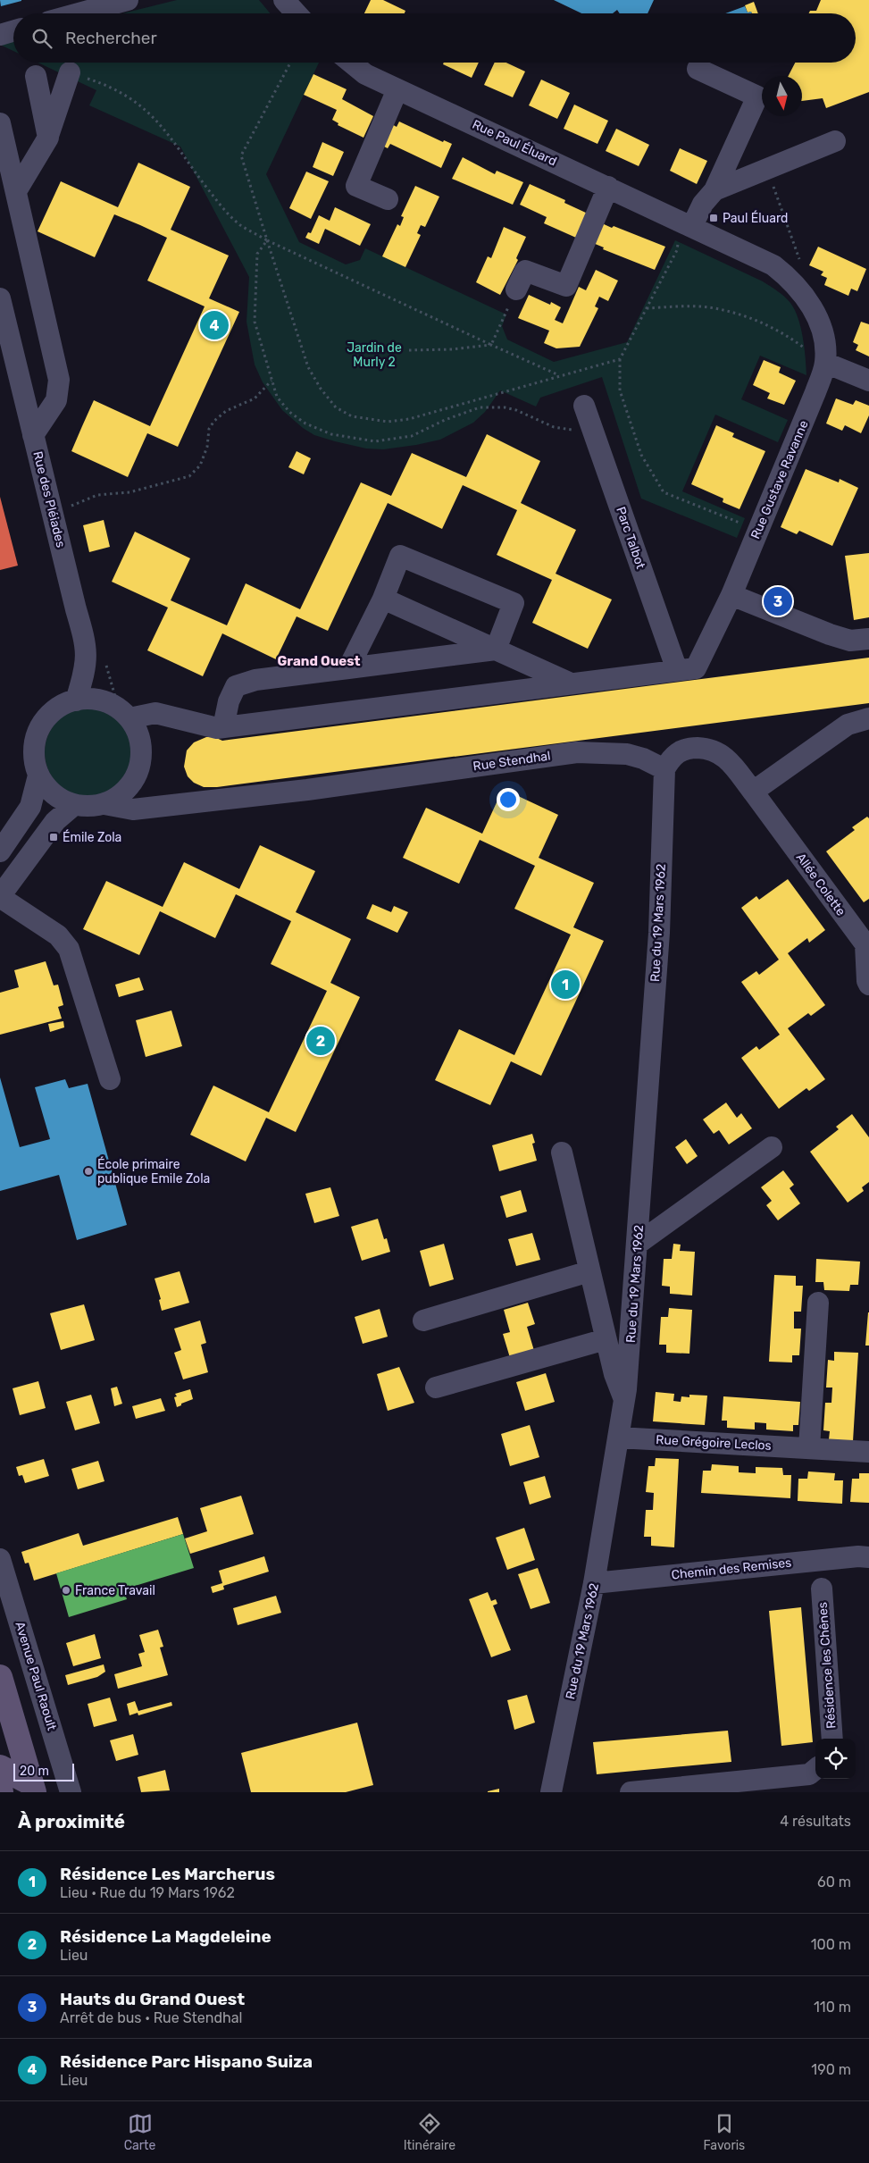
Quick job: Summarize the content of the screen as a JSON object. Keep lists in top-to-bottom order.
{
  "streets": {
    "street": [
      "Rue Paul Éluard",
      "Rue Gustave Ravanne",
      "Rue des Pléiades",
      "Parc Talbot",
      "Rue Stendhal",
      "Allée Colette",
      "Rue du 19 Mars 1962",
      "Rue Grégoire Leclos",
      "Chemin des Remises",
      "Résidence les Chênes",
      "Avenue Paul Raoult"
    ]
  },
  "crossings": [
    ["Rue Paul Éluard", "Rue Gustave Ravanne"],
    ["Rue des Pléiades", "Rue Stendhal"],
    ["Rue Stendhal", "Rue du 19 Mars 1962"],
    ["Rue du 19 Mars 1962", "Rue Grégoire Leclos"],
    ["Rue du 19 Mars 1962", "Chemin des Remises"]
  ],
  "districts": ["Grand Ouest"],
  "parks": ["Jardin de Murly 2"],
  "places": {
    "transit": ["Paul Éluard", "Émile Zola"],
    "other": ["École primaire publique Emile Zola", "France Travail"]
  },
  "scale_bar": "20 m",
  "north": "bottom",
  "page": {
    "search": "Rechercher",
    "pins": [
      "4",
      "3",
      "1",
      "2"
    ],
    "scale": "20 m",
    "heading": ["À proximité", "4 résultats"],
    "list": [
      {
        "mark": "1",
        "name": "Résidence Les Marcherus",
        "note": "Lieu · Rue du 19 Mars 1962",
        "value": "60 m"
      },
      {
        "mark": "2",
        "name": "Résidence La Magdeleine",
        "note": "Lieu",
        "value": "100 m"
      },
      {
        "mark": "3",
        "name": "Hauts du Grand Ouest",
        "note": "Arrêt de bus · Rue Stendhal",
        "value": "110 m"
      },
      {
        "mark": "4",
        "name": "Résidence Parc Hispano Suiza",
        "note": "Lieu",
        "value": "190 m"
      }
    ],
    "nav": ["Carte", "Itinéraire", "Favoris"]
  }
}
